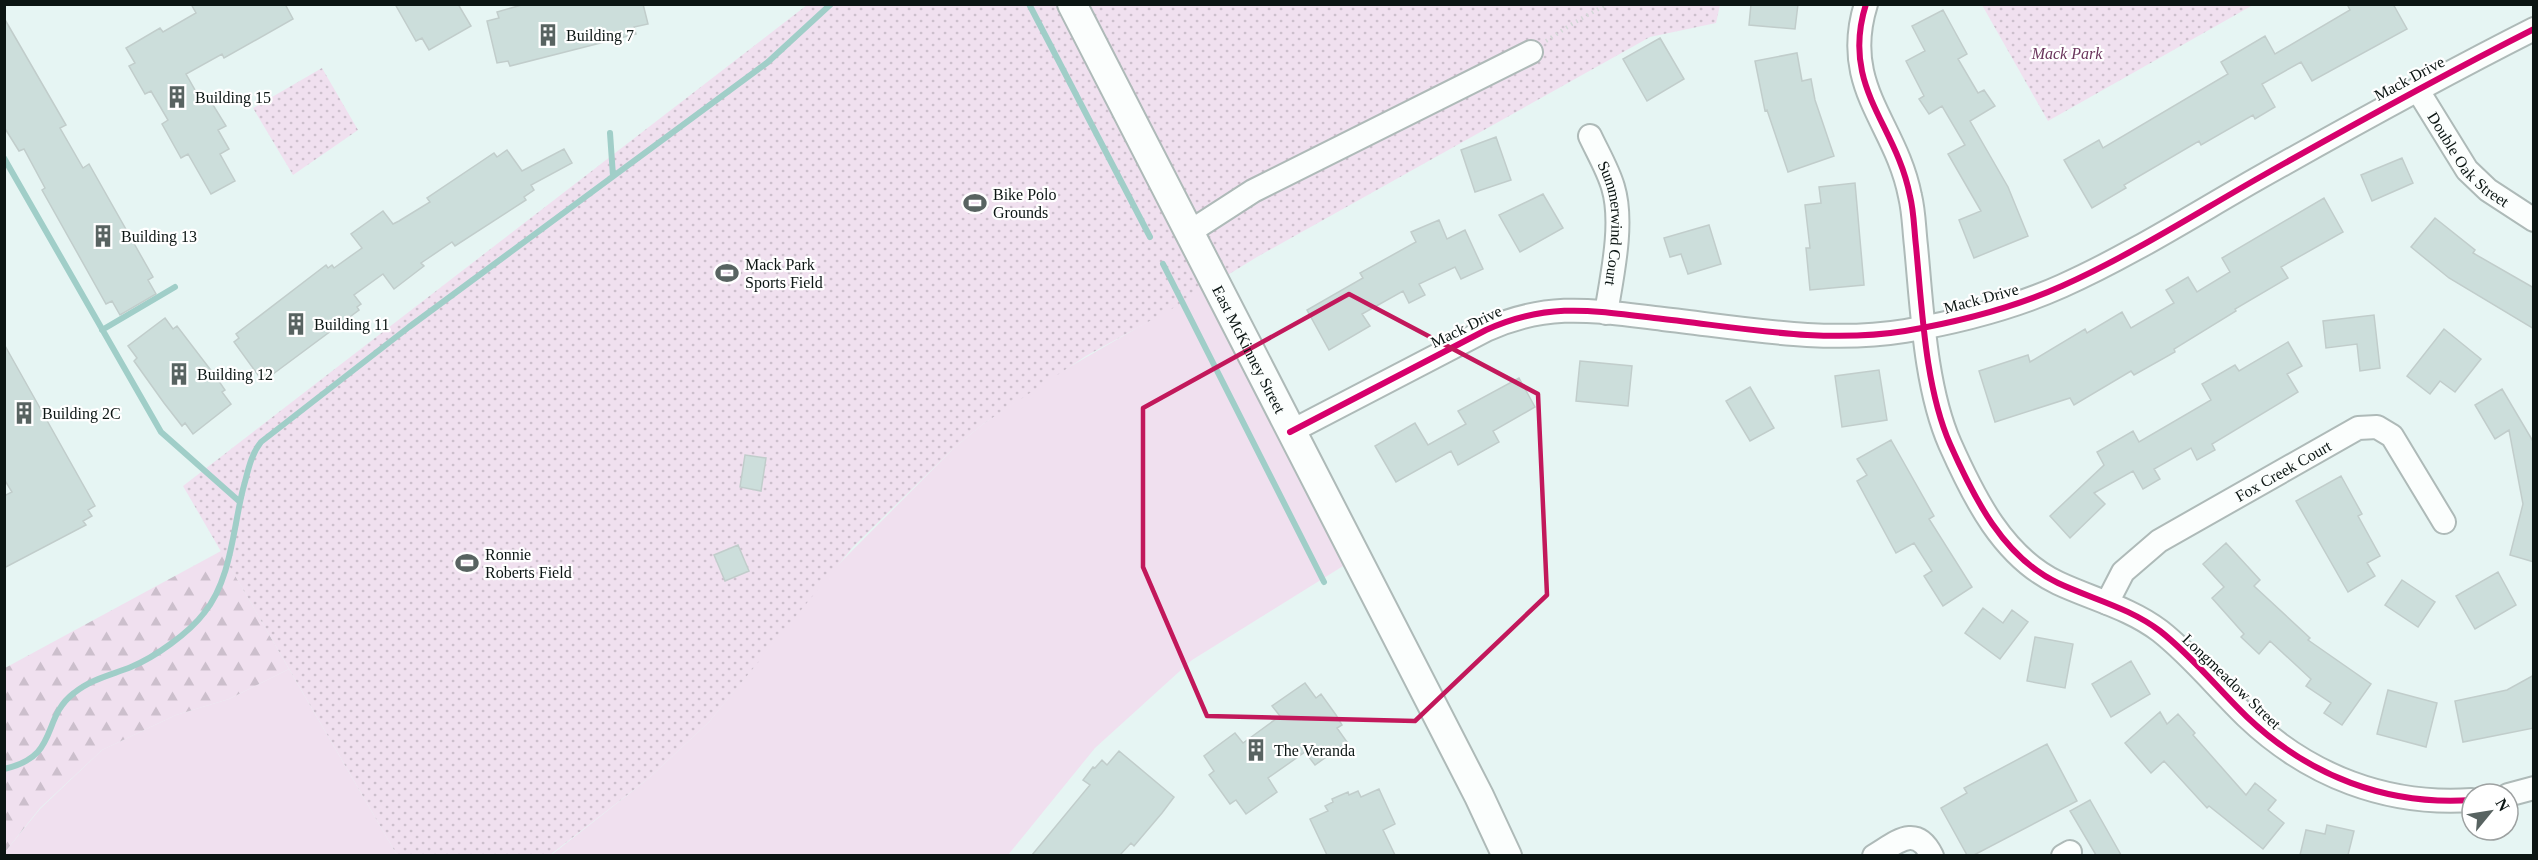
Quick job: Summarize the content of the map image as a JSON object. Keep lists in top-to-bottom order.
{
  "streets": {
    "main road": ["East McKinney Street"],
    "street": [
      "Mack Drive",
      "Double Oak Street",
      "Summerwind Court",
      "Fox Creek Court",
      "Longmeadow Street"
    ]
  },
  "crossings": [
    ["Mack Drive", "Double Oak Street"],
    ["Mack Drive", "Summerwind Court"],
    ["Mack Drive", "East McKinney Street"],
    ["Mack Drive", "Longmeadow Street"],
    ["Fox Creek Court", "Longmeadow Street"]
  ],
  "parks": ["Mack Park"],
  "places": {
    "building": [
      "Building 7",
      "Building 15",
      "Building 13",
      "Building 11",
      "Building 12",
      "Building 2C",
      "The Veranda"
    ],
    "sports": ["Bike Polo Grounds", "Mack Park Sports Field", "Ronnie Roberts Field"]
  },
  "north": "top right"
}
